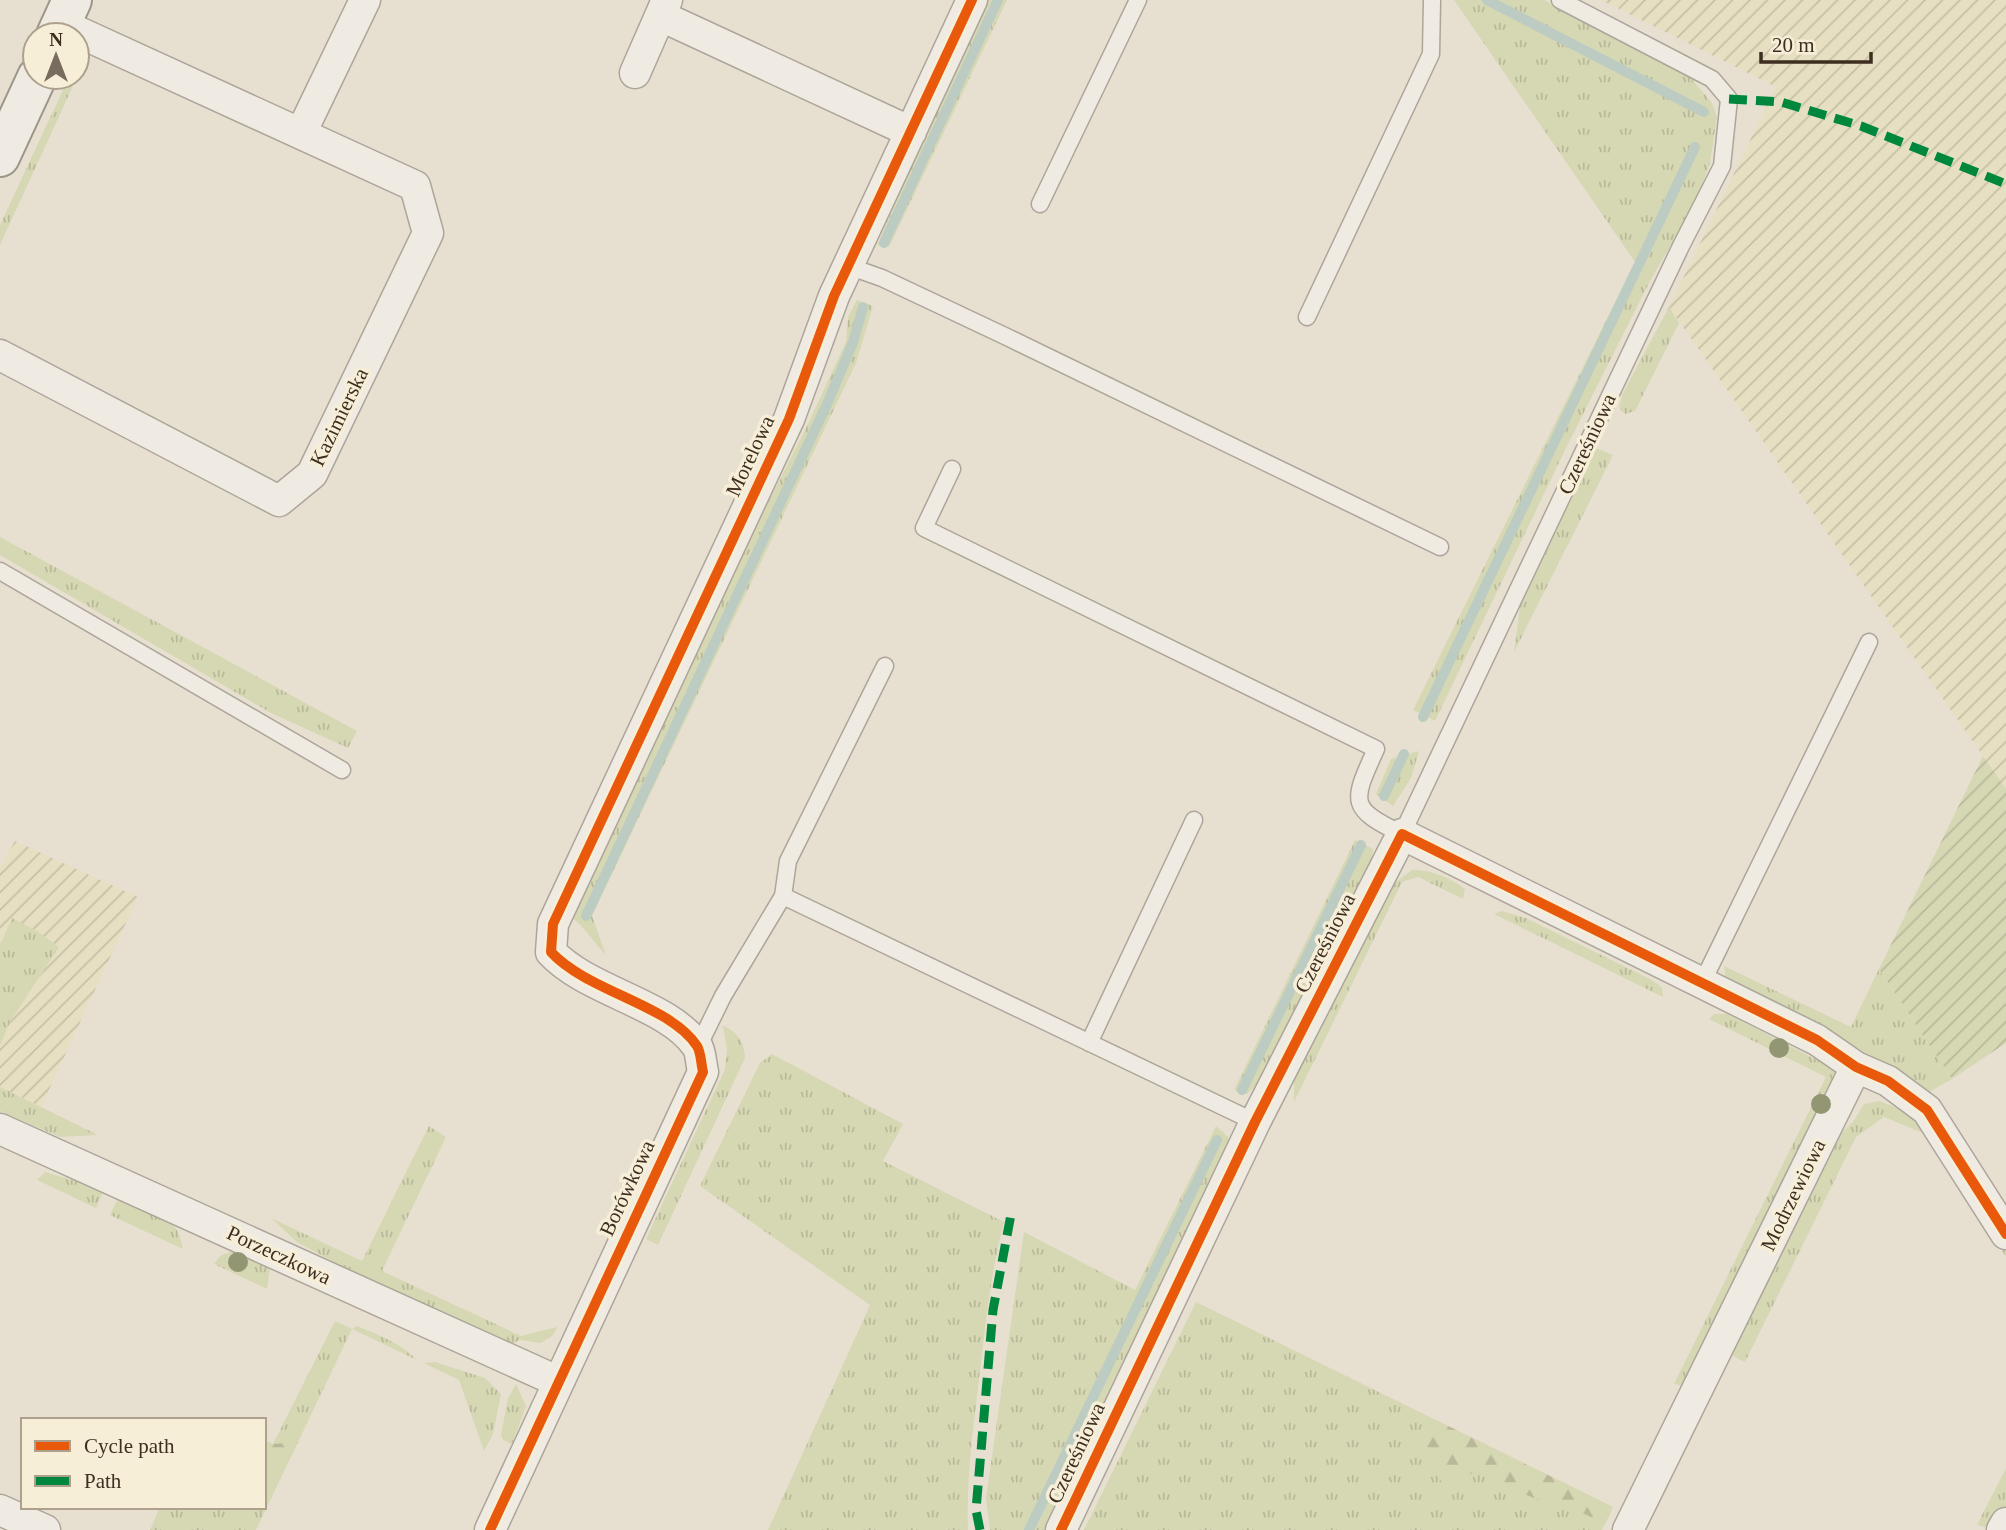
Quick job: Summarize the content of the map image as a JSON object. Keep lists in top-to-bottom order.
{
  "streets": {
    "street": [
      "Kazimierska",
      "Czereśniowa",
      "Morelowa",
      "Borówkowa",
      "Modrzewiowa",
      "Porzeczkowa"
    ]
  },
  "crossings": [
    ["Morelowa", "Borówkowa"],
    ["Borówkowa", "Porzeczkowa"]
  ],
  "legend": ["Cycle path", "Path"],
  "scale_bar": "20 m",
  "north": "top"
}
